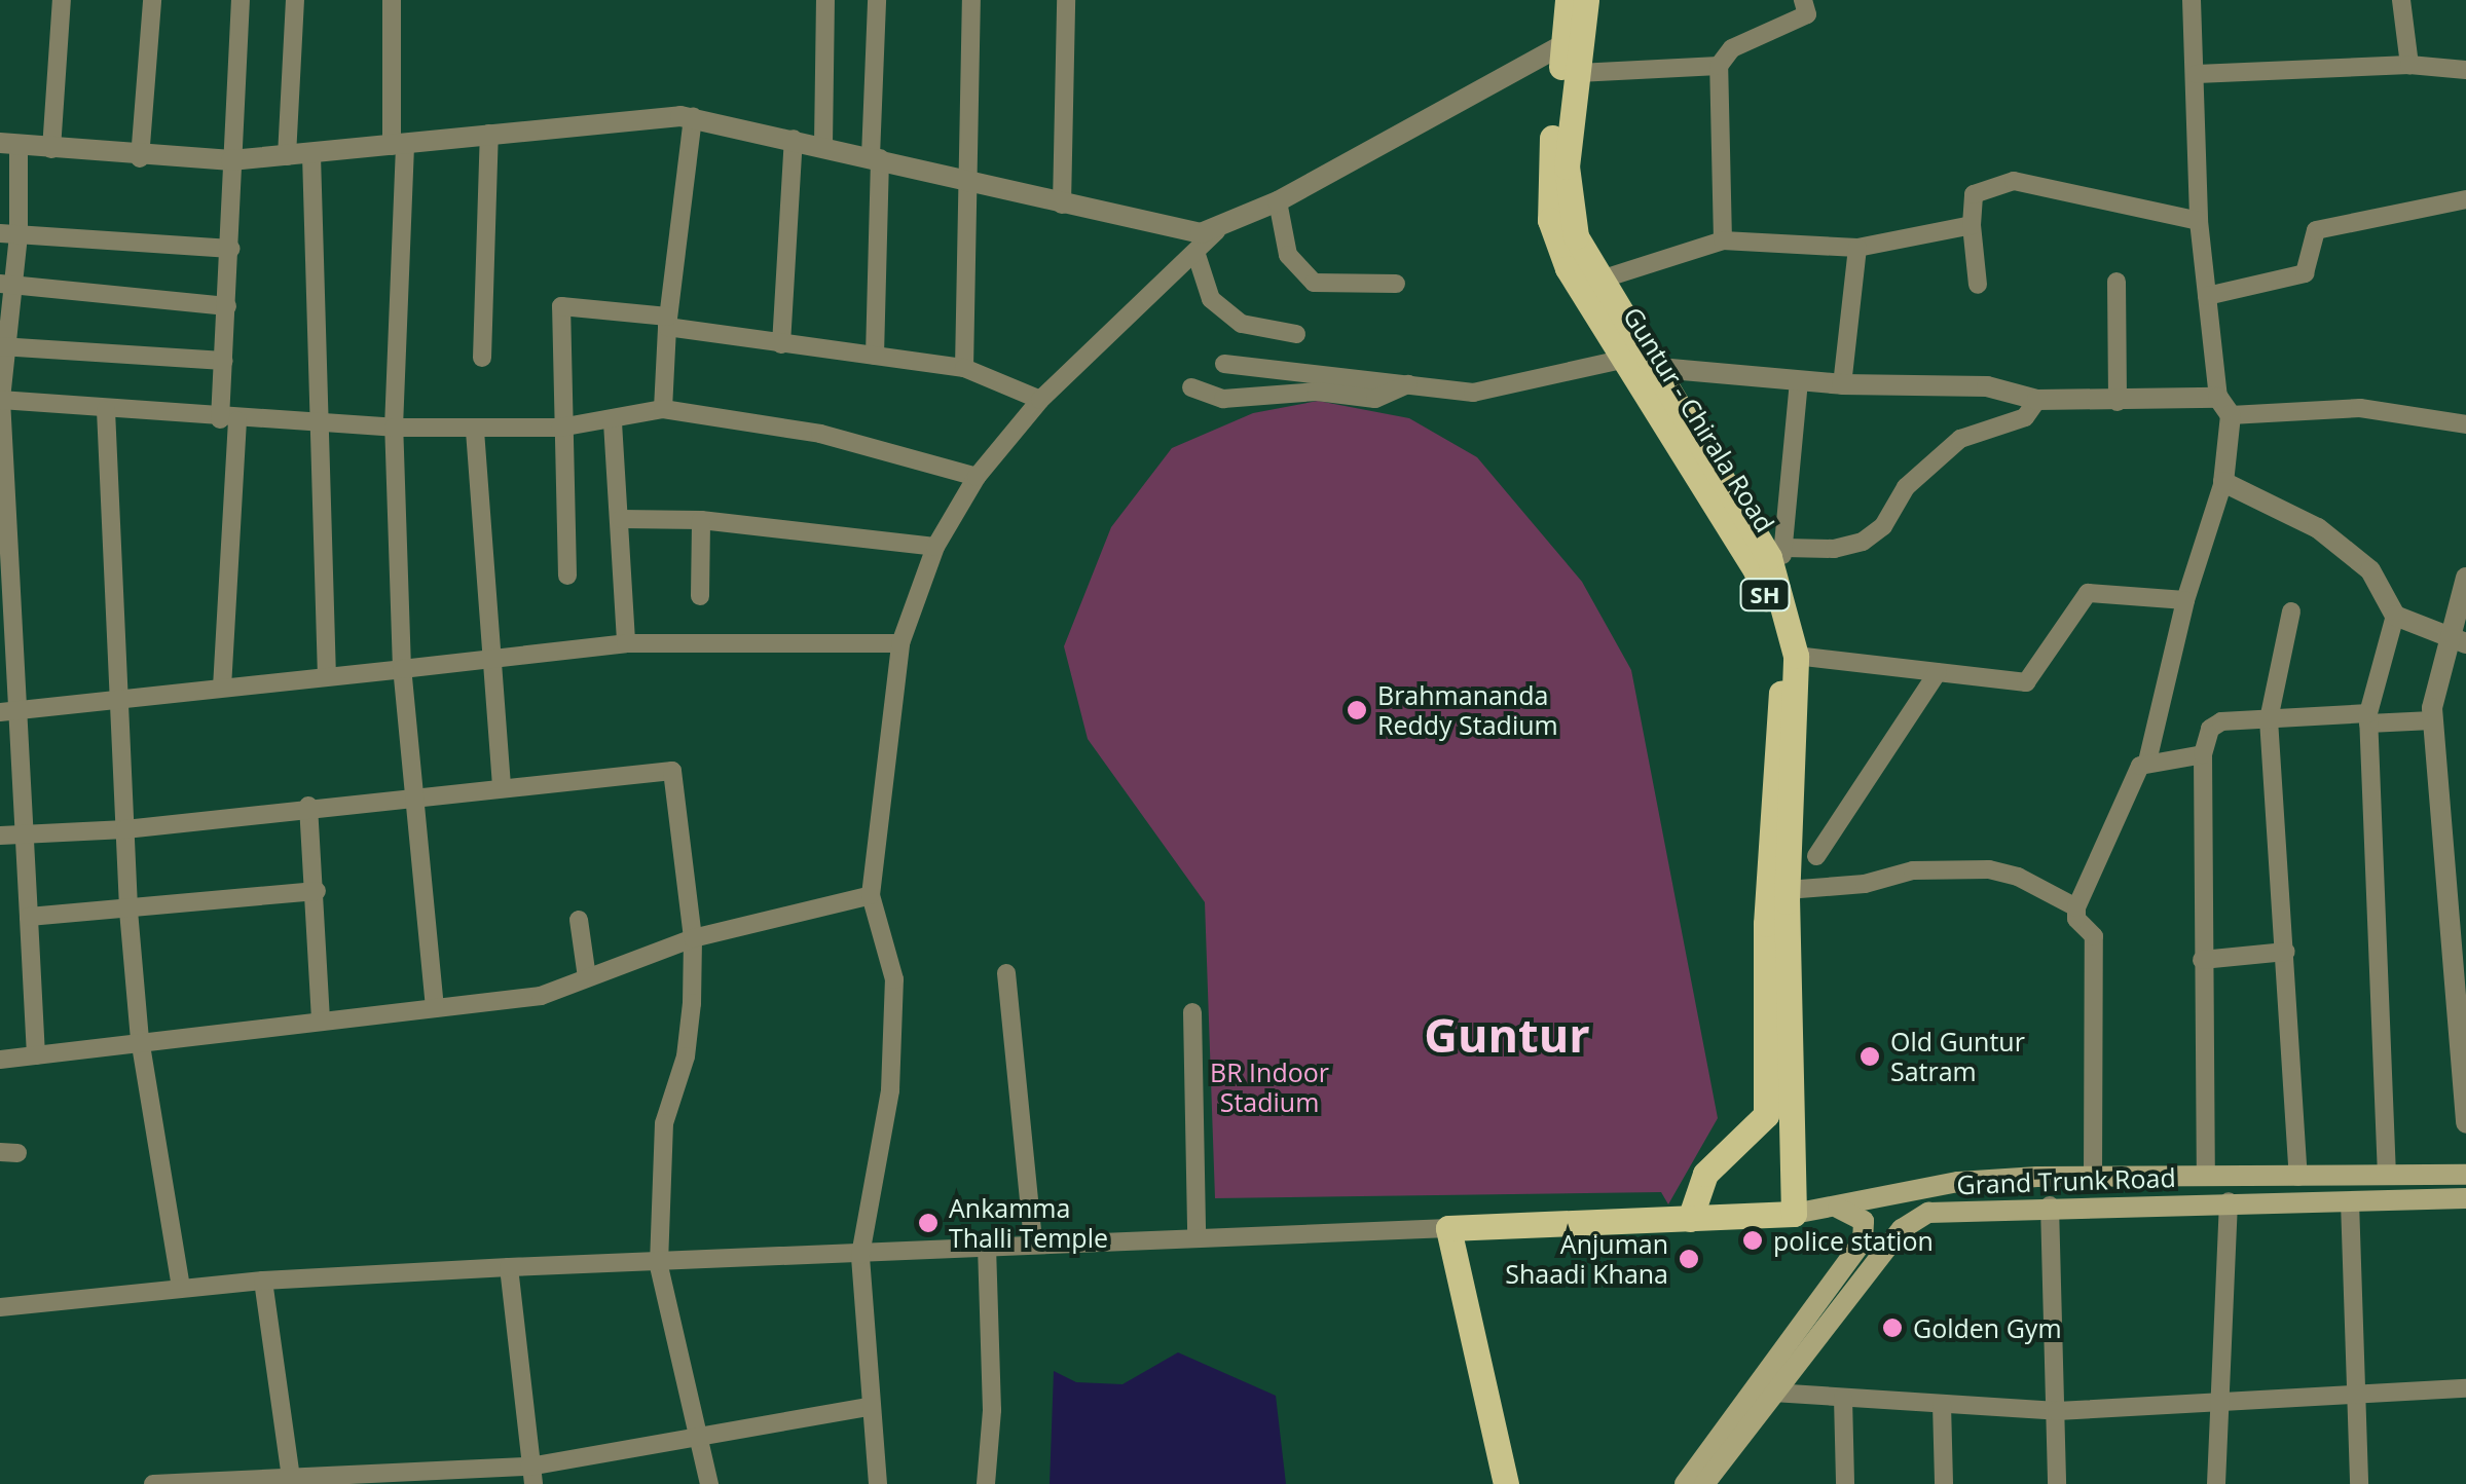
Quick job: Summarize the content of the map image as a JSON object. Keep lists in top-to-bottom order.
{
  "streets": {
    "main road": ["Guntur - Chirala Road", "SH", "Grand Trunk Road"]
  },
  "crossings": [
    ["Guntur - Chirala Road", "Grand Trunk Road"]
  ],
  "districts": ["Guntur"],
  "parks": ["BR Indoor Stadium"],
  "places": [
    "Brahmananda Reddy Stadium",
    "Old Guntur Satram",
    "Ankamma Thalli Temple",
    "police station",
    "Anjuman Shaadi Khana",
    "Golden Gym"
  ]
}
